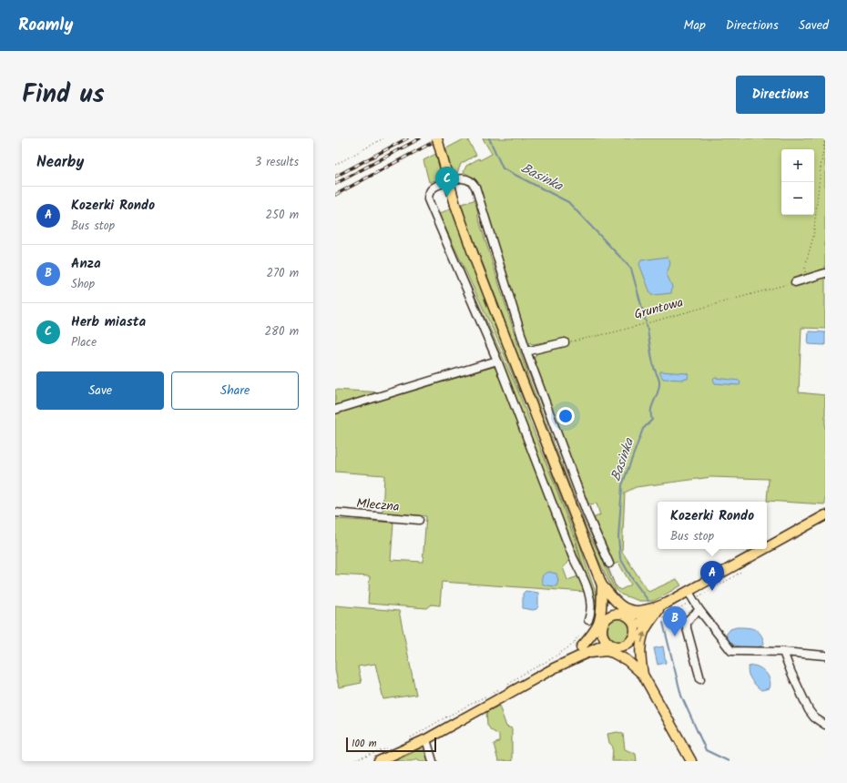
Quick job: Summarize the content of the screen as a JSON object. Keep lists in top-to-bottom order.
{
  "streets": {
    "street": ["Mleczna"],
    "path": ["Gruntowa"]
  },
  "water": ["Basinka"],
  "scale_bar": "100 m",
  "page": {
    "header": "Roamly",
    "nav": ["Map", "Directions", "Saved"],
    "title": "Find us",
    "buttons": [
      "Directions",
      ["Save", "Share"]
    ],
    "heading": ["Nearby", "3 results"],
    "map_buttons": ["+", "−"],
    "pins": ["C", "A", "B"],
    "list": [
      {
        "mark": "A",
        "name": "Kozerki Rondo",
        "note": "Bus stop",
        "value": "250 m"
      },
      {
        "mark": "B",
        "name": "Anza",
        "note": "Shop",
        "value": "270 m"
      },
      {
        "mark": "C",
        "name": "Herb miasta",
        "note": "Place",
        "value": "280 m"
      }
    ],
    "popup": ["Kozerki Rondo", "Bus stop"],
    "scale": "100 m"
  }
}
